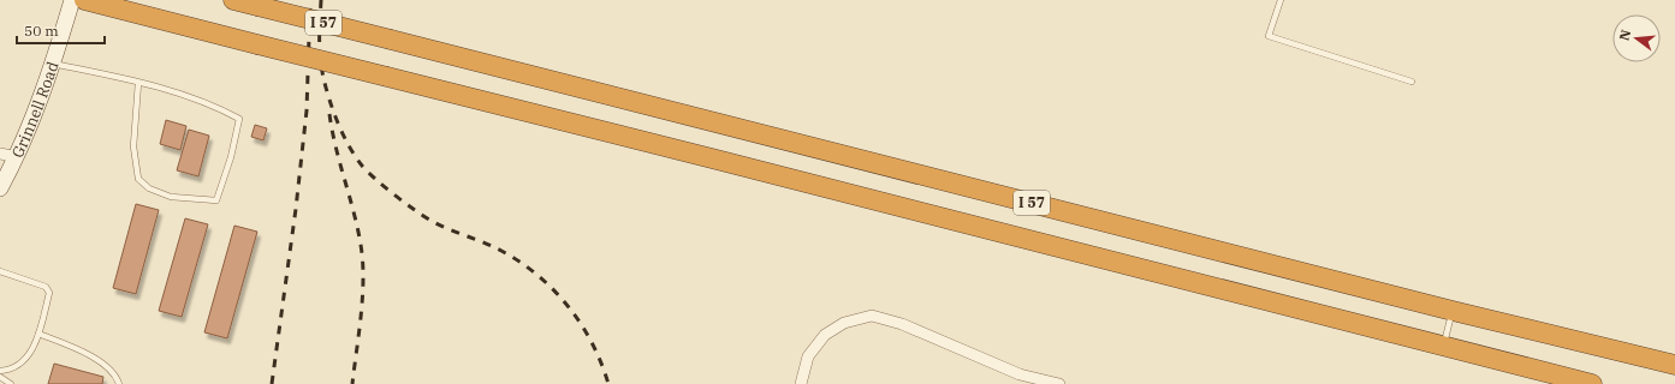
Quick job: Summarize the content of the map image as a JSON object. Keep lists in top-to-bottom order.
{
  "streets": {
    "highway": ["I 57"],
    "main road": ["Grinnell Road"]
  },
  "scale_bar": "50 m",
  "north": "left"
}
